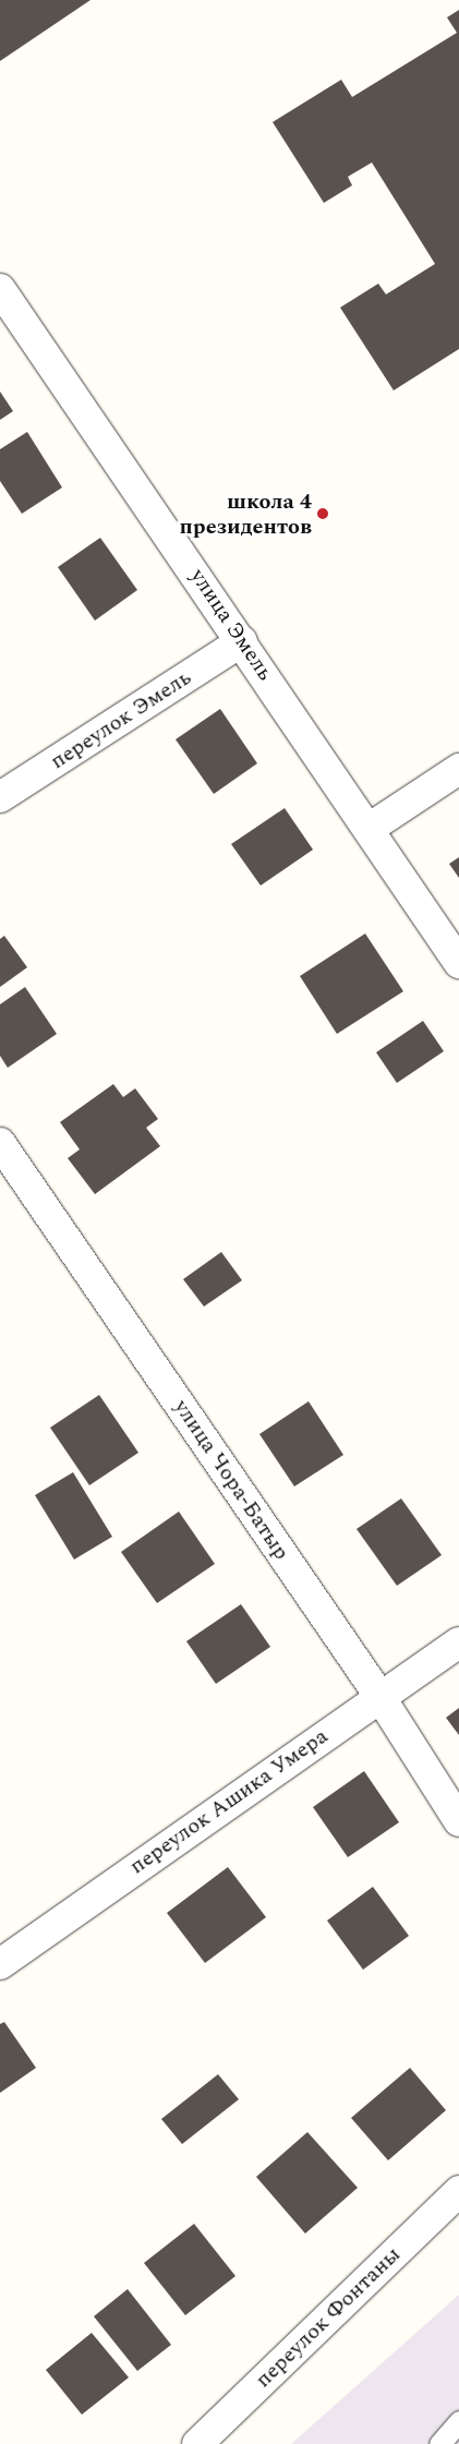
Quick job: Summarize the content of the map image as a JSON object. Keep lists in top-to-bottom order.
{
  "streets": {
    "street": [
      "улица Эмель",
      "переулок Эмель",
      "улица Чора-Батыр",
      "переулок Ашика Умера",
      "переулок Фонтаны"
    ]
  },
  "crossings": [
    ["улица Эмель", "переулок Эмель"],
    ["улица Чора-Батыр", "переулок Ашика Умера"]
  ],
  "places": ["школа 4 президентов"]
}
